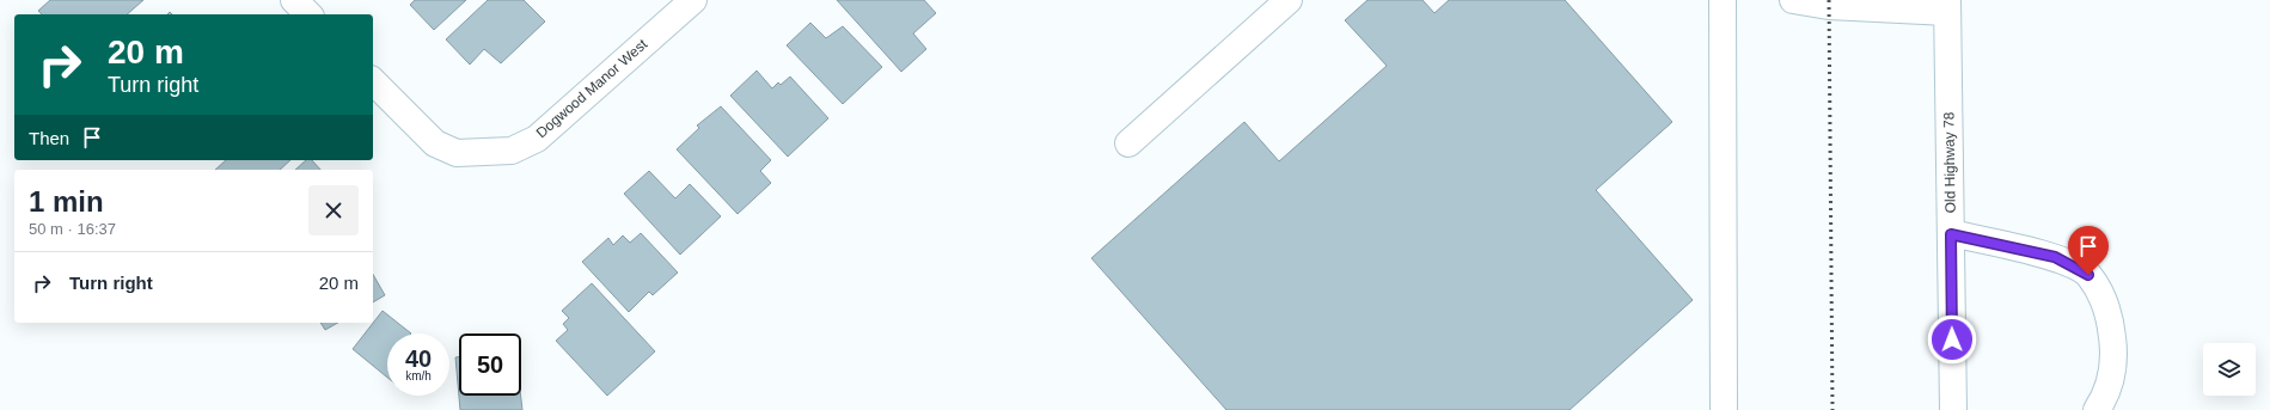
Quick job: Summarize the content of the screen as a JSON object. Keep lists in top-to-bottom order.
{
  "streets": {
    "street": ["Dogwood Manor West", "Old Highway 78"]
  },
  "page": {
    "turn": ["20 m", "Turn right"],
    "then": "Then",
    "heading": ["1 min", "50 m · 16:37"],
    "list": [
      {
        "name": "Turn right",
        "value": "20 m"
      }
    ],
    "speed": "40 km/h",
    "limit": "50"
  }
}
